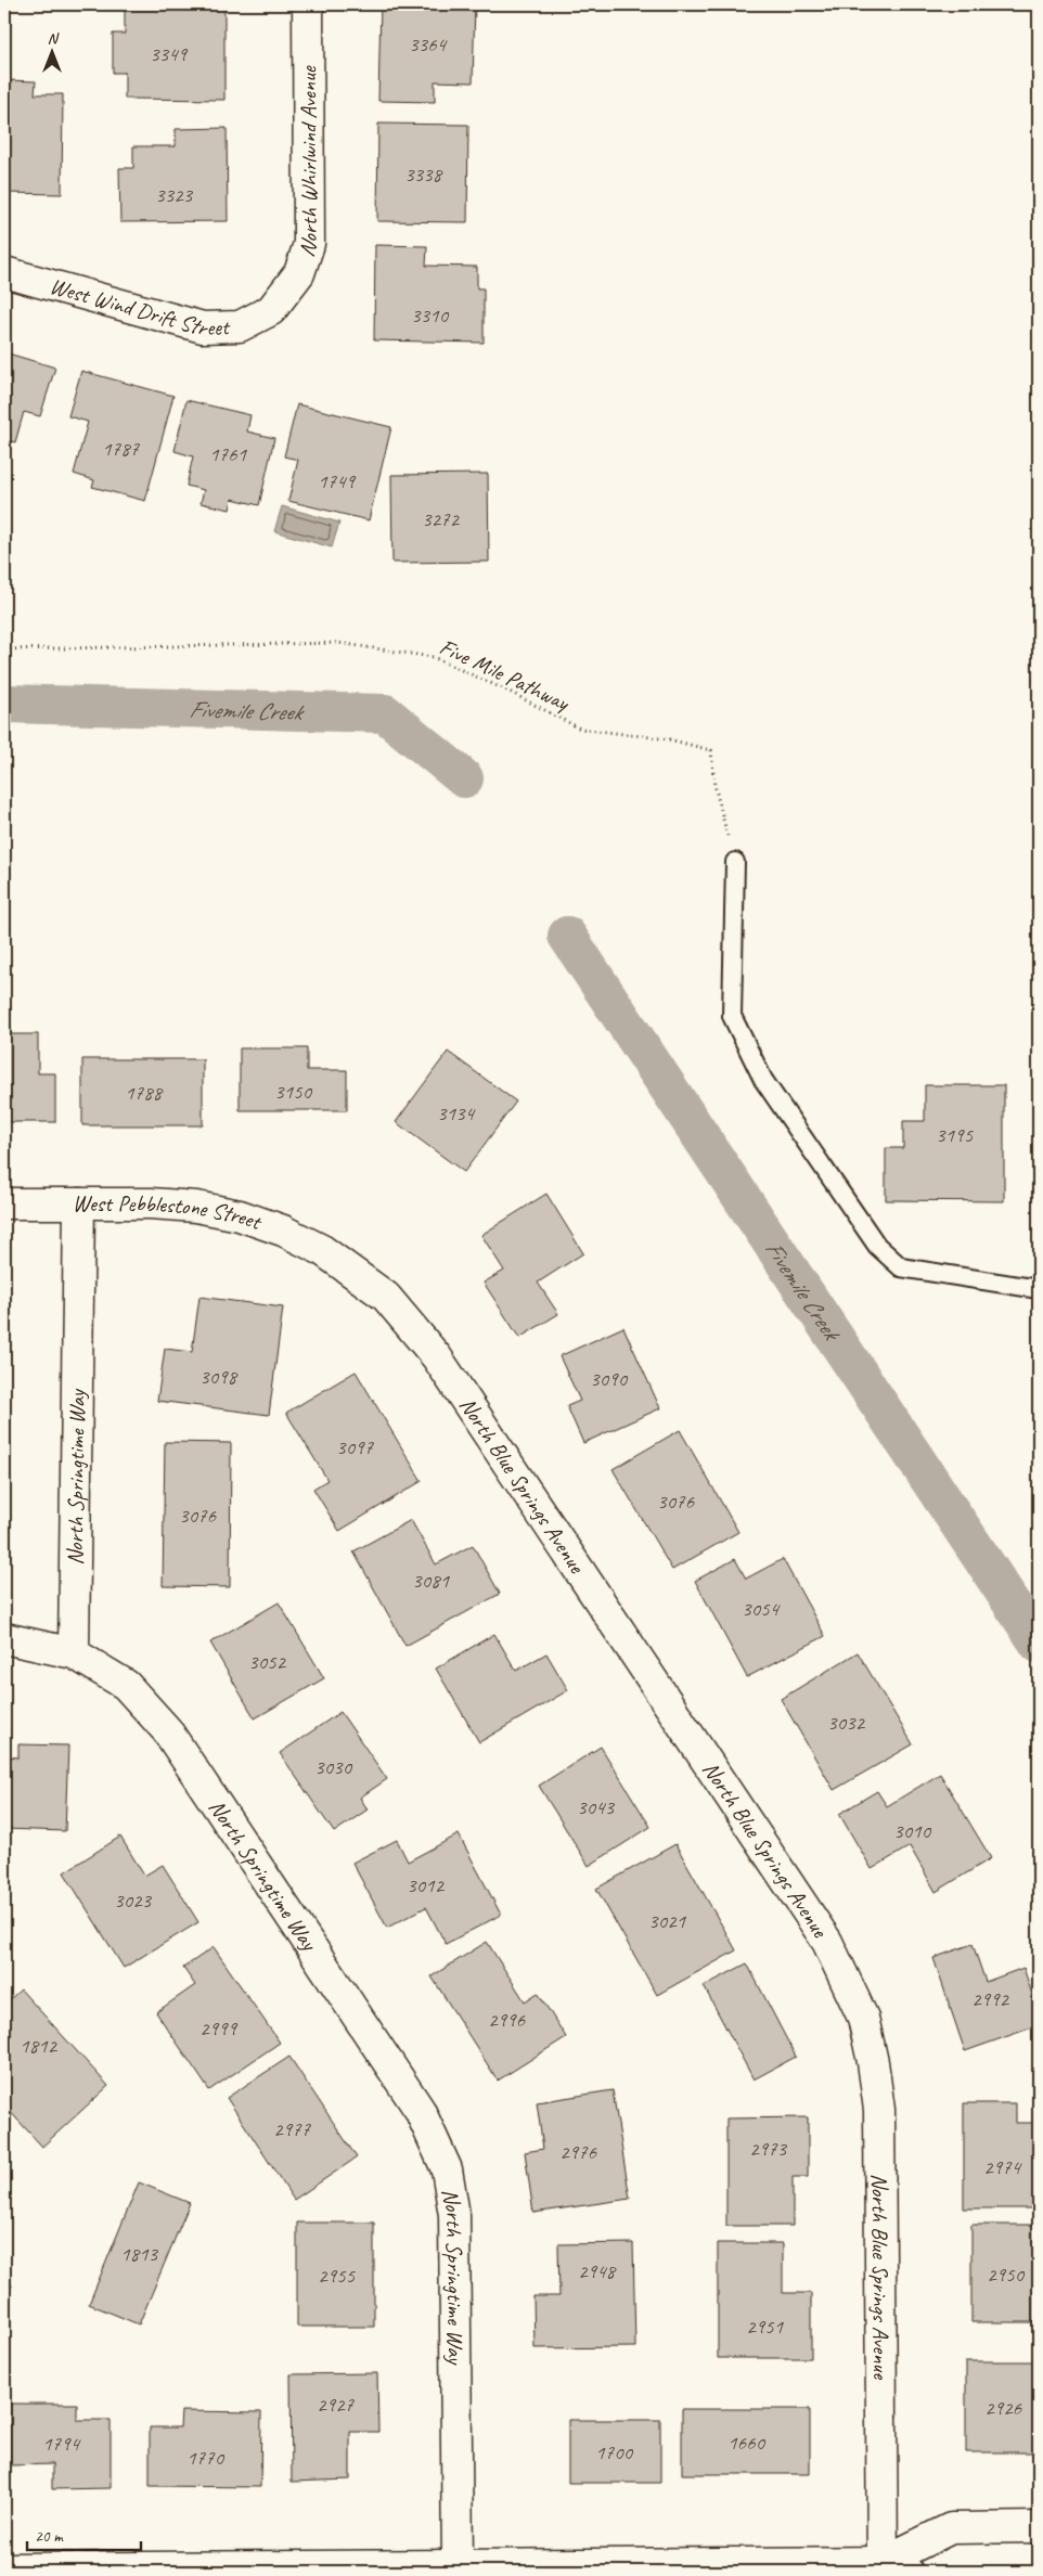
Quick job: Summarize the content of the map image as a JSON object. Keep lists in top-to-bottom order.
{
  "streets": {
    "street": [
      "North Whirlwind Avenue",
      "West Wind Drift Street",
      "West Pebblestone Street",
      "North Springtime Way",
      "North Blue Springs Avenue"
    ],
    "path": ["Five Mile Pathway"]
  },
  "crossings": [
    ["North Whirlwind Avenue", "West Wind Drift Street"],
    ["West Pebblestone Street", "North Springtime Way"],
    ["West Pebblestone Street", "North Blue Springs Avenue"]
  ],
  "water": ["Fivemile Creek"],
  "house_numbers": [
    "3364",
    "3349",
    "3338",
    "3323",
    "3310",
    "1787",
    "1761",
    "1749",
    "3272",
    "3150",
    "1788",
    "3134",
    "3195",
    "3098",
    "3090",
    "3097",
    "3076",
    "3076",
    "3081",
    "3054",
    "3052",
    "3032",
    "3030",
    "3043",
    "3010",
    "3012",
    "3023",
    "3021",
    "2992",
    "2996",
    "2999",
    "1812",
    "2977",
    "2973",
    "2976",
    "2974",
    "1813",
    "2948",
    "2950",
    "2955",
    "2951",
    "2927",
    "2926",
    "1660",
    "1794",
    "1700",
    "1770"
  ],
  "scale_bar": "20 m",
  "north": "top"
}
